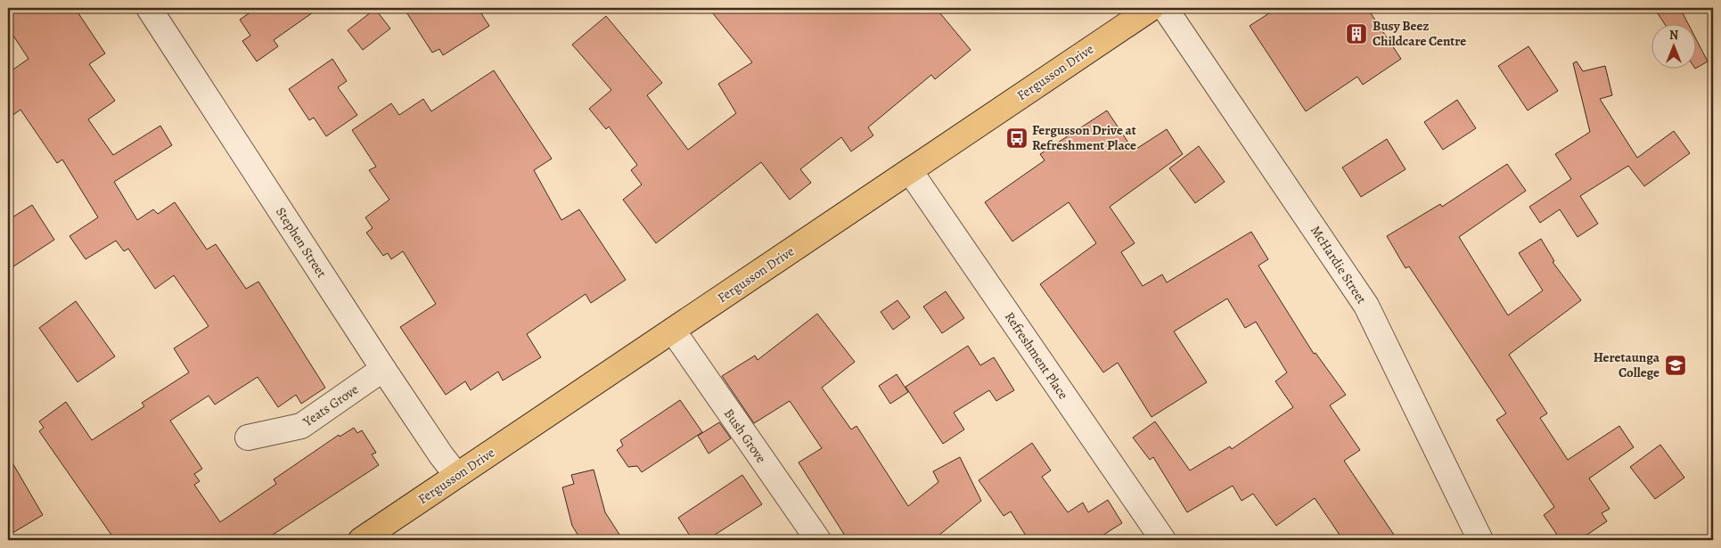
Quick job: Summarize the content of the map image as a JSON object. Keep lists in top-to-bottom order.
{
  "streets": {
    "main road": ["Fergusson Drive"],
    "street": [
      "Stephen Street",
      "McHardie Street",
      "Refreshment Place",
      "Yeats Grove",
      "Bush Grove"
    ]
  },
  "crossings": [
    ["Fergusson Drive", "Stephen Street"],
    ["Fergusson Drive", "Refreshment Place"],
    ["Fergusson Drive", "Bush Grove"],
    ["Stephen Street", "Yeats Grove"]
  ],
  "places": {
    "building": ["Busy Beez Childcare Centre"],
    "bus stop": ["Fergusson Drive at Refreshment Place"],
    "school or university": ["Heretaunga College"]
  },
  "north": "top"
}
